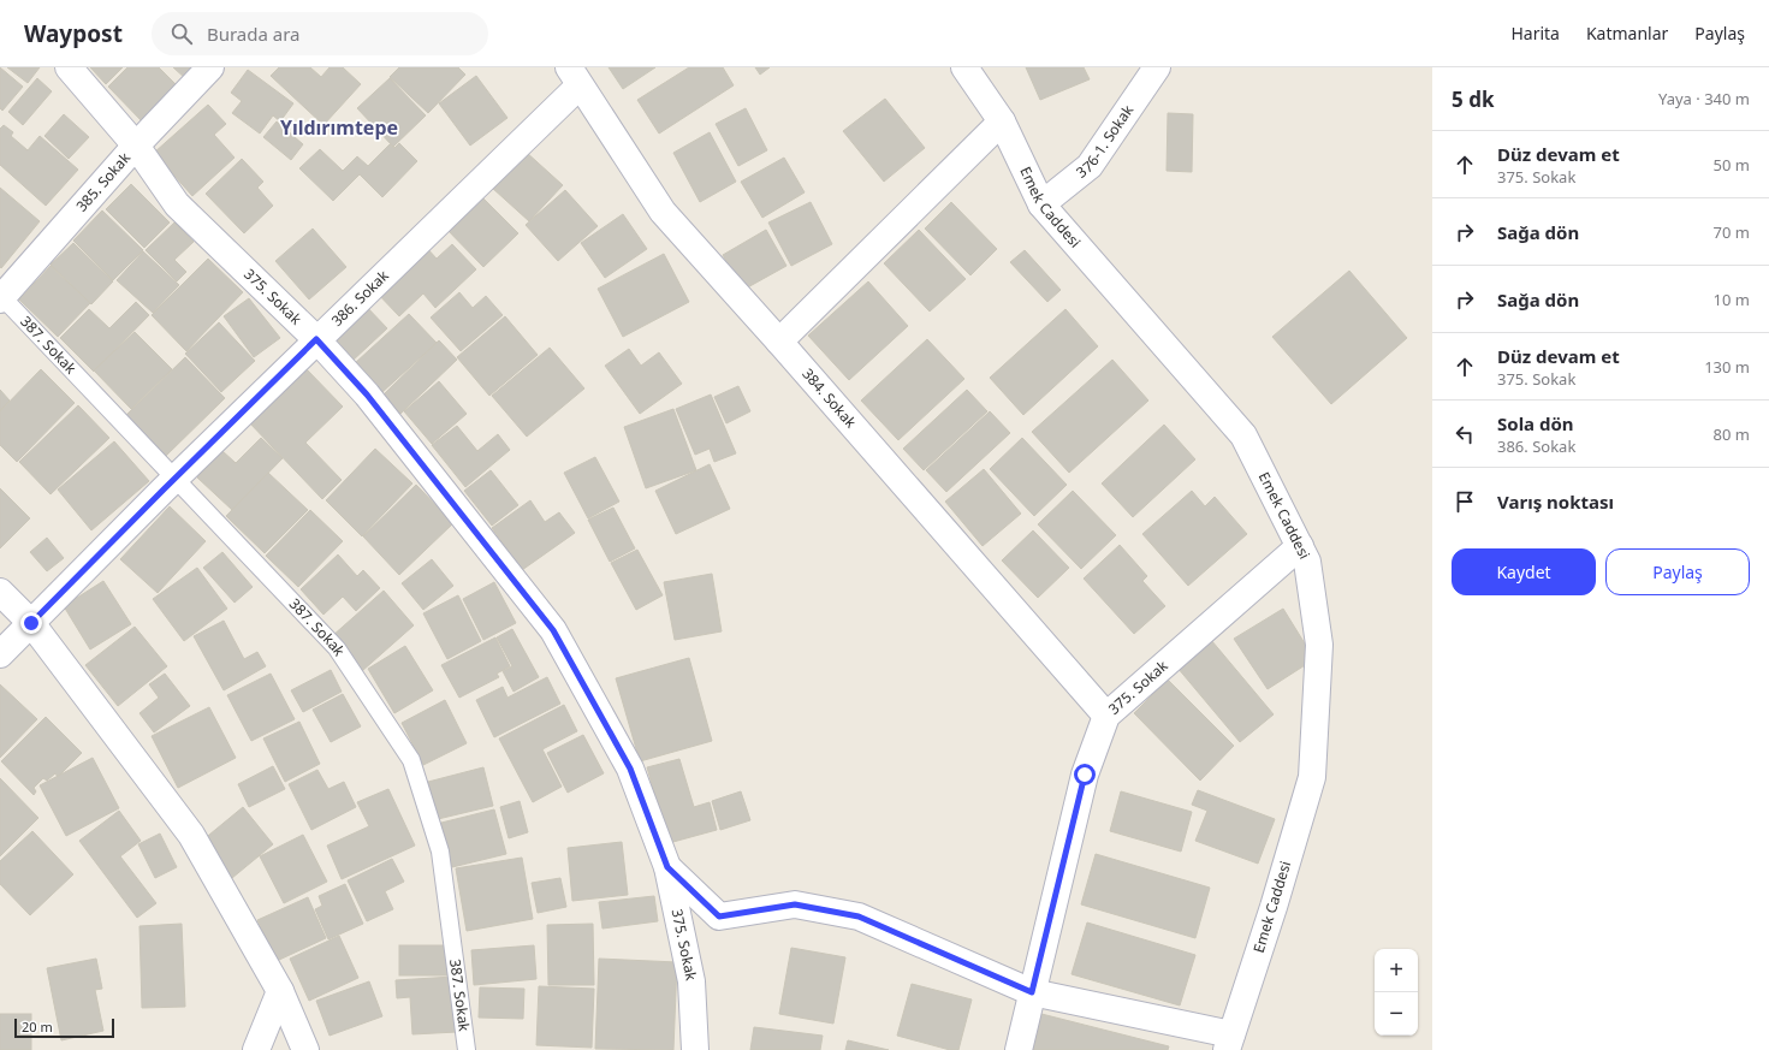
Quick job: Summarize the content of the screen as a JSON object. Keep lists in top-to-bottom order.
{
  "streets": {
    "street": [
      "376-1. Sokak",
      "385. Sokak",
      "Emek Caddesi",
      "375. Sokak",
      "386. Sokak",
      "384. Sokak"
    ],
    "lane": ["387. Sokak"]
  },
  "crossings": [
    ["376-1. Sokak", "Emek Caddesi"],
    ["385. Sokak", "375. Sokak"],
    ["385. Sokak", "387. Sokak"],
    ["Emek Caddesi", "375. Sokak"],
    ["375. Sokak", "386. Sokak"],
    ["375. Sokak", "384. Sokak"],
    ["386. Sokak", "387. Sokak"],
    ["386. Sokak", "384. Sokak"]
  ],
  "districts": ["Yıldırımtepe"],
  "scale_bar": "20 m",
  "page": {
    "header": "Waypost",
    "search": "Burada ara",
    "nav": ["Harita", "Katmanlar", "Paylaş"],
    "heading": ["5 dk", "Yaya · 340 m"],
    "list": [
      ["Düz devam et", "375. Sokak", "50 m"],
      ["Sağa dön", "70 m"],
      ["Sağa dön", "10 m"],
      ["Düz devam et", "375. Sokak", "130 m"],
      ["Sola dön", "386. Sokak", "80 m"],
      "Varış noktası"
    ],
    "buttons": ["Kaydet", "Paylaş"],
    "map_buttons": ["+", "−"],
    "scale": "20 m"
  }
}
